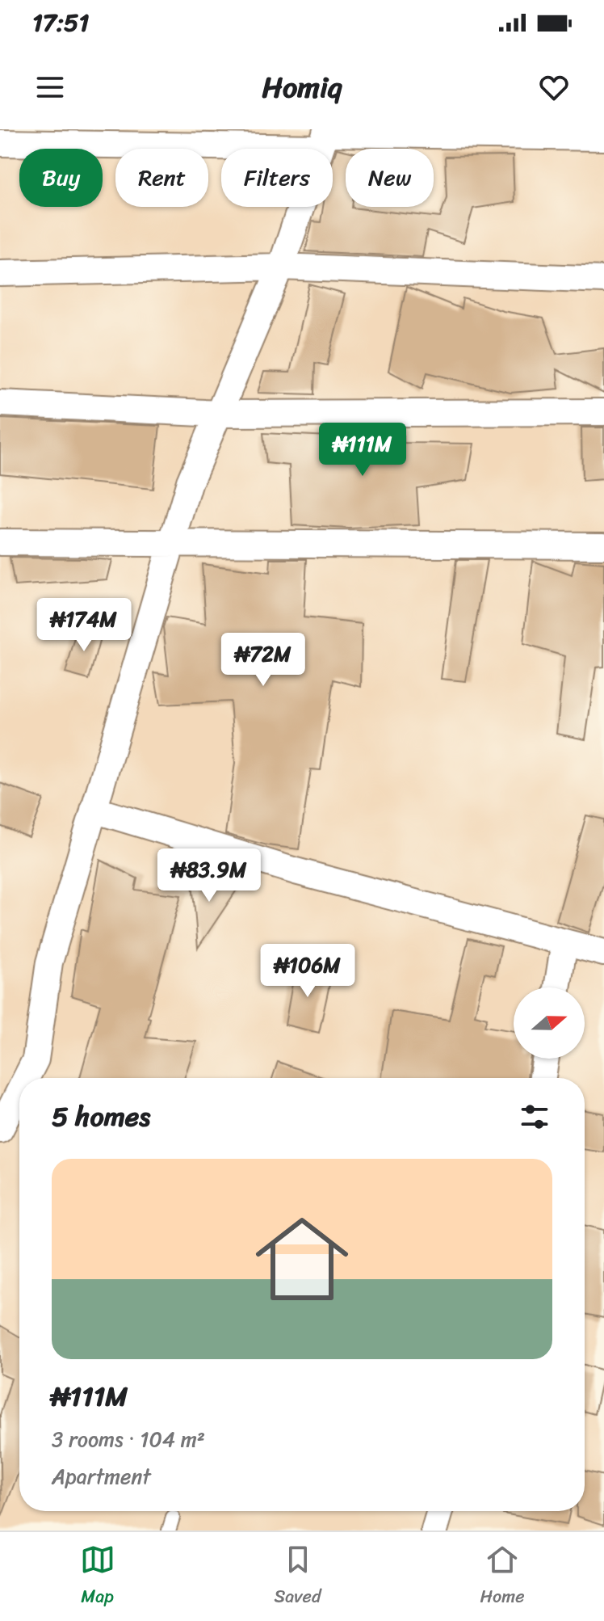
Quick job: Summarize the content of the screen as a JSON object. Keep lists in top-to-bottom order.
{
  "north": "right",
  "page": {
    "status": "17:51",
    "header": "Homiq",
    "chip": [
      "Buy",
      "Rent",
      "Filters",
      "New"
    ],
    "price": [
      "₦111M",
      "₦174M",
      "₦72M",
      "₦83.9M",
      "₦106M"
    ],
    "heading": "5 homes",
    "list": [
      {
        "name": "₦111M",
        "note": "3 rooms · 104 m² · Apartment"
      }
    ],
    "tabs": ["Map", "Saved", "Home"]
  }
}
